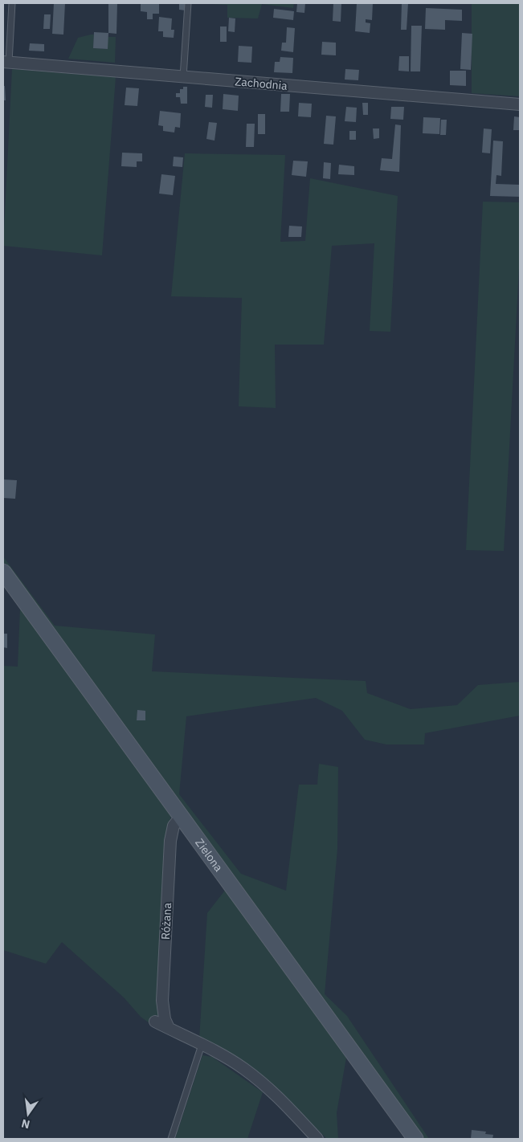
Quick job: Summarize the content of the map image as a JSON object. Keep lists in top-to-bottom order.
{
  "streets": {
    "street": ["Zachodnia", "Zielona", "Różana"]
  },
  "crossings": [
    ["Zielona", "Różana"]
  ],
  "north": "bottom"
}
